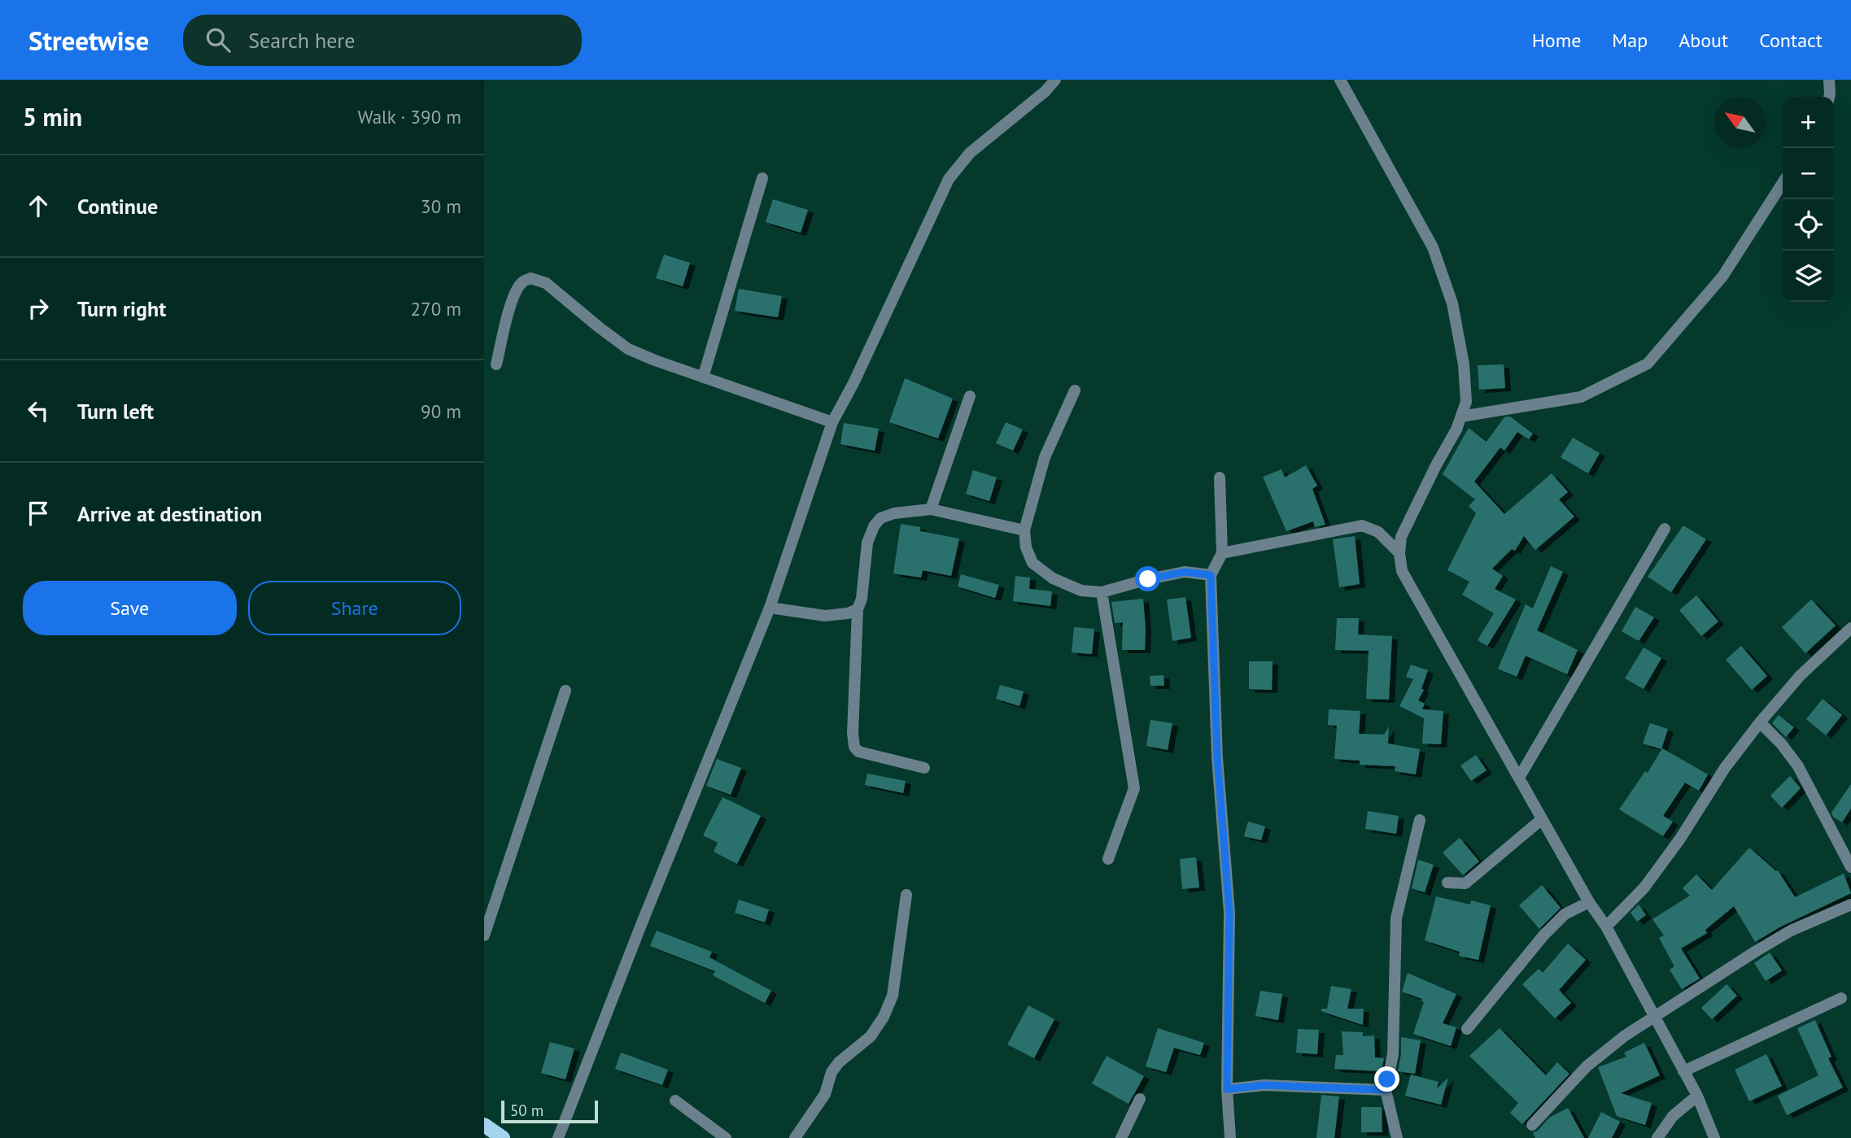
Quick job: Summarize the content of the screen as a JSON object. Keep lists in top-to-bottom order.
{
  "scale_bar": "50 m",
  "north": "top left",
  "page": {
    "header": "Streetwise",
    "search": "Search here",
    "nav": [
      "Home",
      "Map",
      "About",
      "Contact"
    ],
    "heading": ["5 min", "Walk · 390 m"],
    "map_buttons": ["+", "−"],
    "list": [
      ["Continue", "30 m"],
      ["Turn right", "270 m"],
      ["Turn left", "90 m"],
      "Arrive at destination"
    ],
    "buttons": ["Save", "Share"],
    "scale": "50 m"
  }
}
